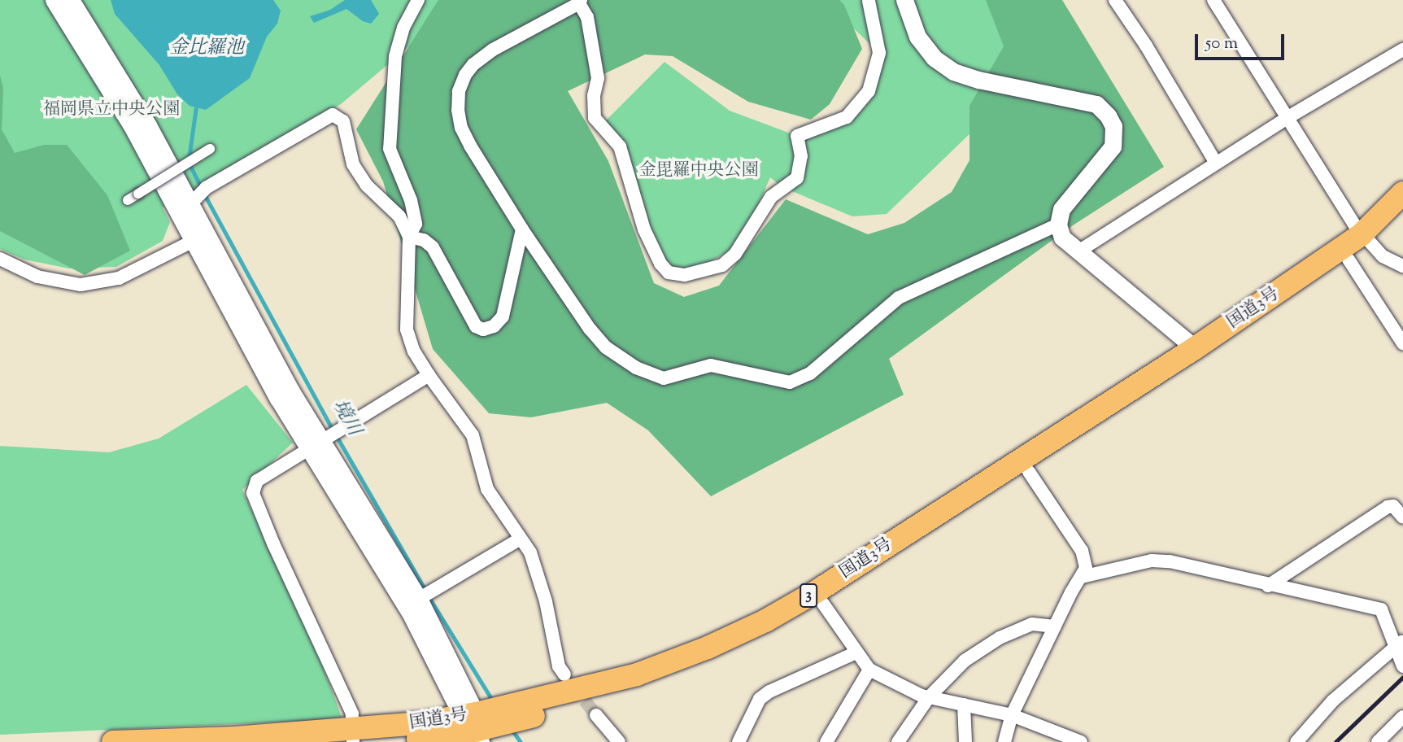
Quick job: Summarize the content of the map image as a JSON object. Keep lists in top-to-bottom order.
{
  "streets": {
    "highway": ["国道3号", "3"]
  },
  "water": ["金比羅池", "境川"],
  "parks": ["福岡県立中央公園", "金毘羅中央公園"],
  "scale_bar": "50 m"
}
